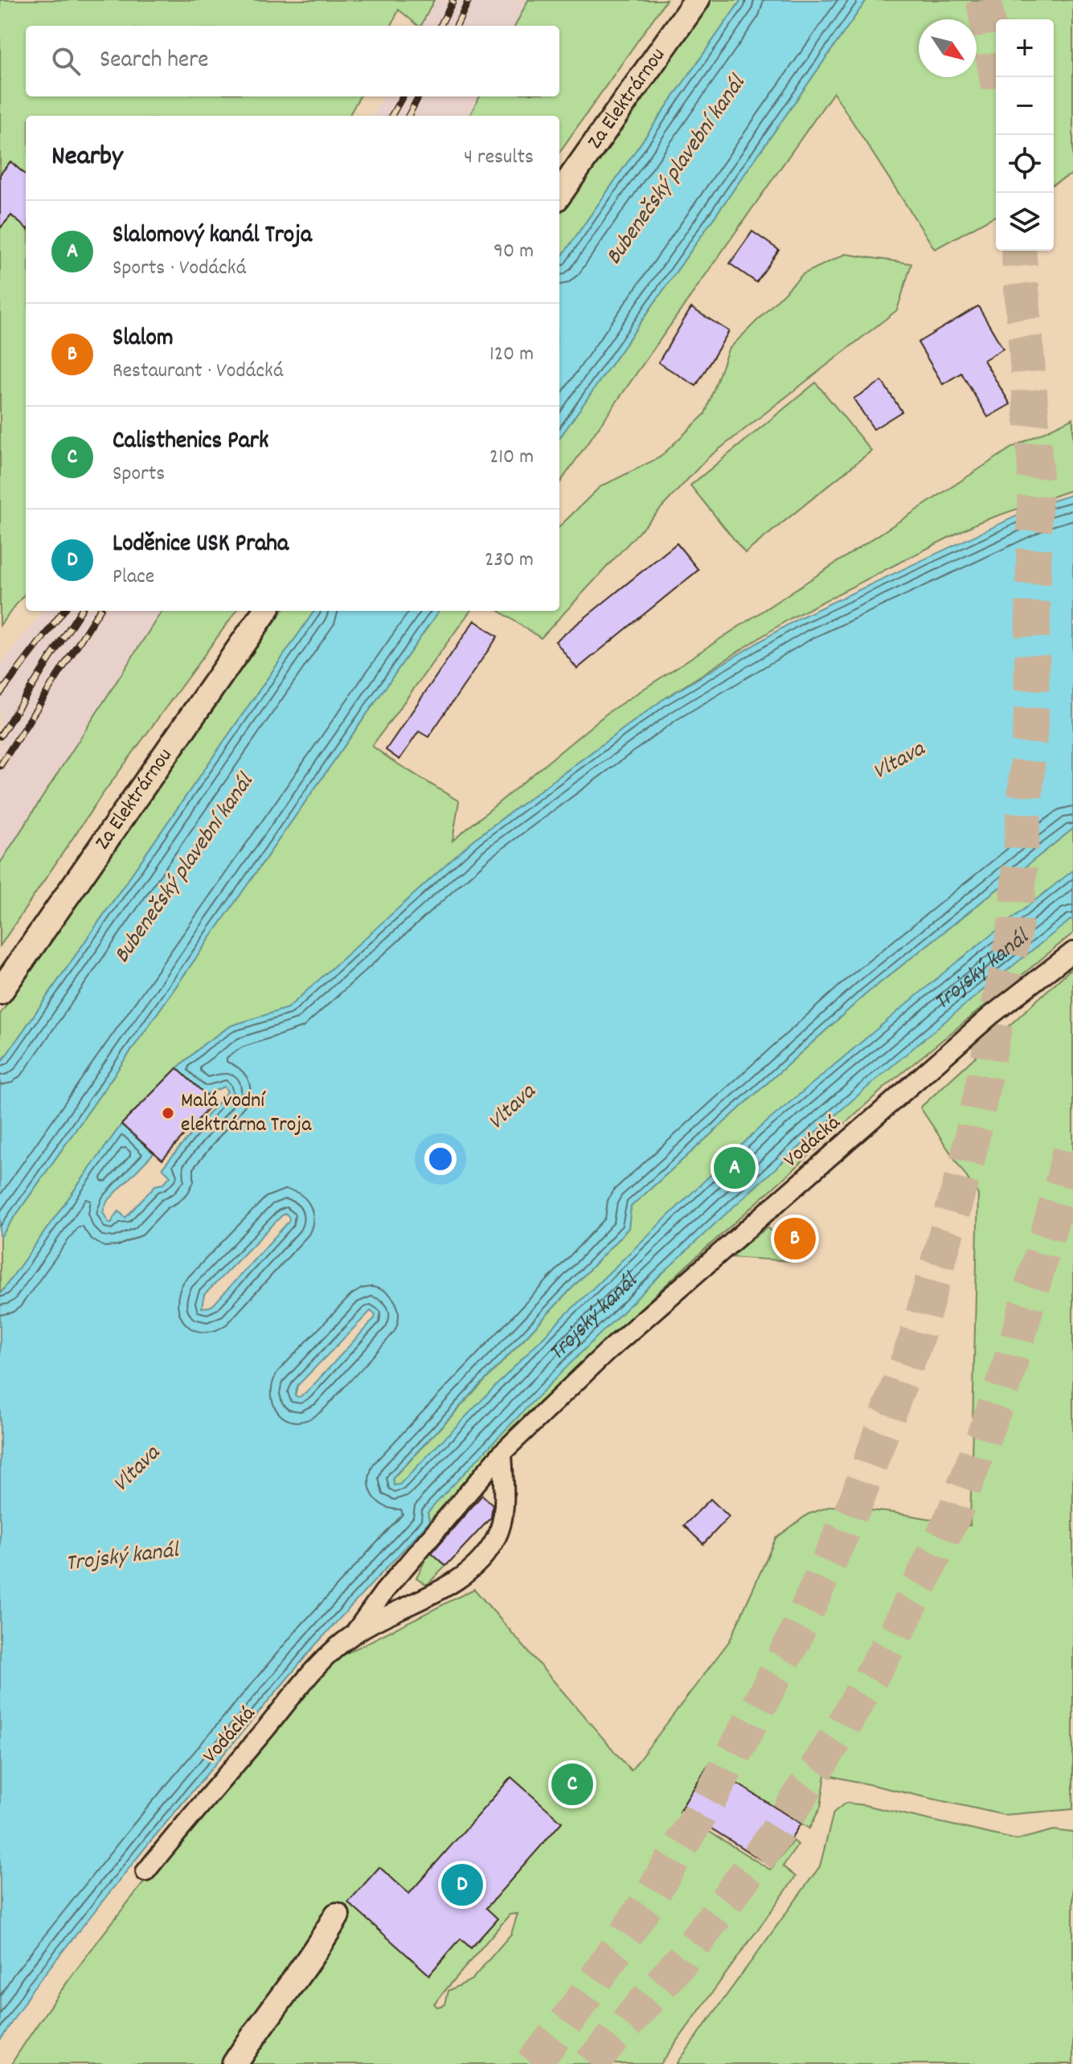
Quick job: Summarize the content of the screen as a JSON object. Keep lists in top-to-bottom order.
{
  "streets": {
    "street": ["Za Elektrárnou", "Vodácká"]
  },
  "water": ["Bubenečský plavební kanál", "Vltava", "Trojský kanál"],
  "places": ["Malá vodní elektrárna Troja"],
  "north": "bottom right",
  "page": {
    "map_buttons": ["+", "−"],
    "search": "Search here",
    "heading": ["Nearby", "4 results"],
    "list": [
      {
        "mark": "A",
        "name": "Slalomový kanál Troja",
        "note": "Sports · Vodácká",
        "value": "90 m"
      },
      {
        "mark": "B",
        "name": "Slalom",
        "note": "Restaurant · Vodácká",
        "value": "120 m"
      },
      {
        "mark": "C",
        "name": "Calisthenics Park",
        "note": "Sports",
        "value": "210 m"
      },
      {
        "mark": "D",
        "name": "Loděnice USK Praha",
        "note": "Place",
        "value": "230 m"
      }
    ],
    "pins": [
      "A",
      "B",
      "C",
      "D"
    ]
  }
}
